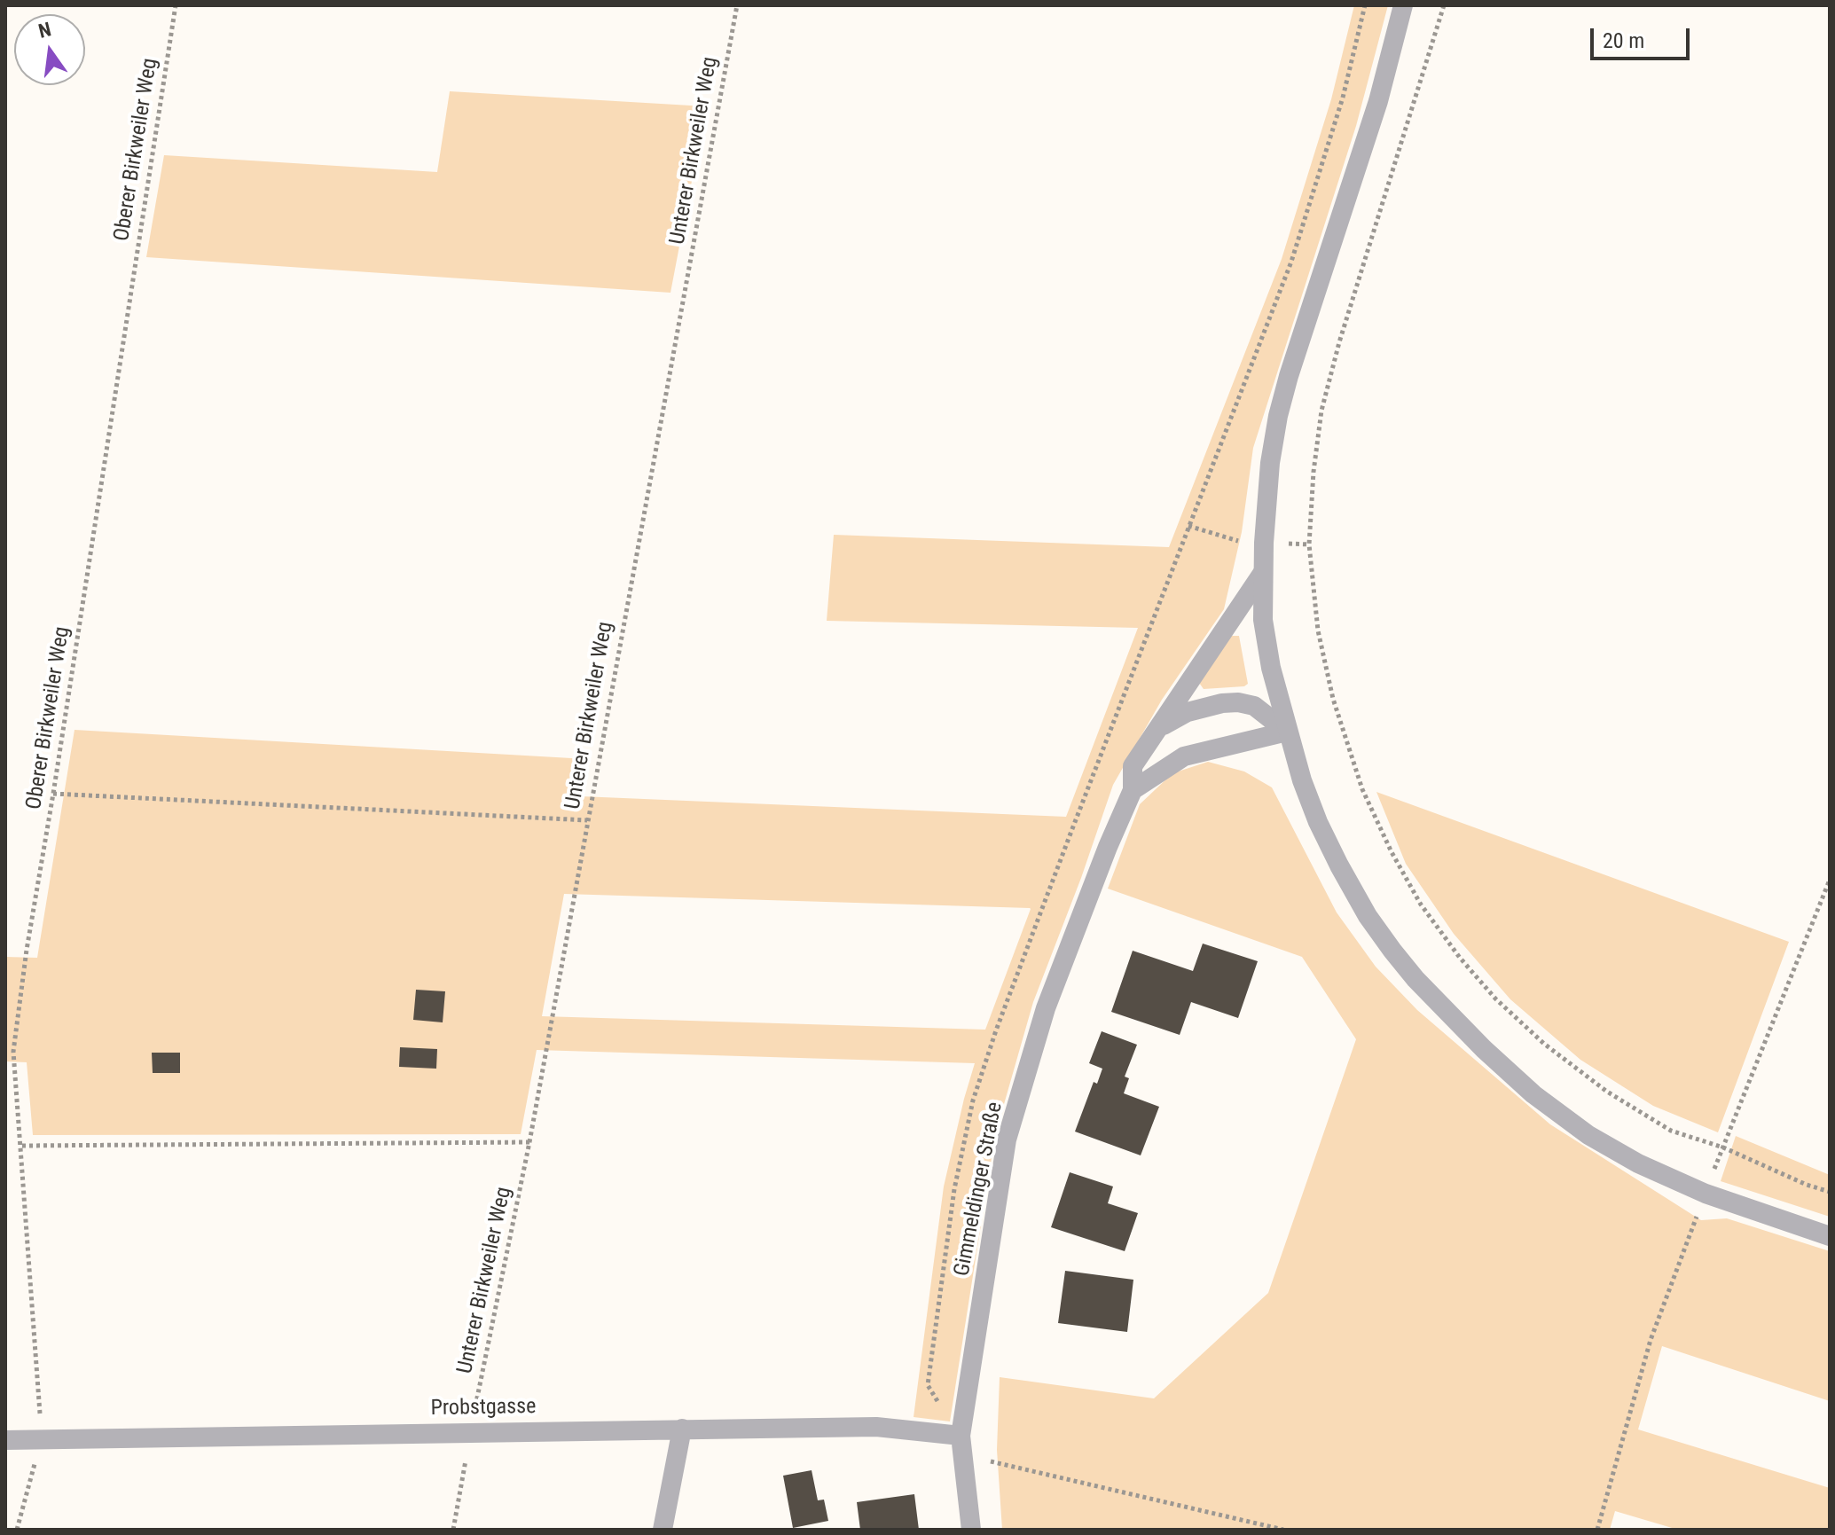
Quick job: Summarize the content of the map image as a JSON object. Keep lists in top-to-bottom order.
{
  "streets": {
    "street": ["Gimmeldinger Straße", "Probstgasse"],
    "path": ["Oberer Birkweiler Weg", "Unterer Birkweiler Weg"]
  },
  "crossings": [
    ["Oberer Birkweiler Weg", "Probstgasse"],
    ["Unterer Birkweiler Weg", "Probstgasse"],
    ["Gimmeldinger Straße", "Probstgasse"]
  ],
  "scale_bar": "20 m",
  "north": "top"
}
